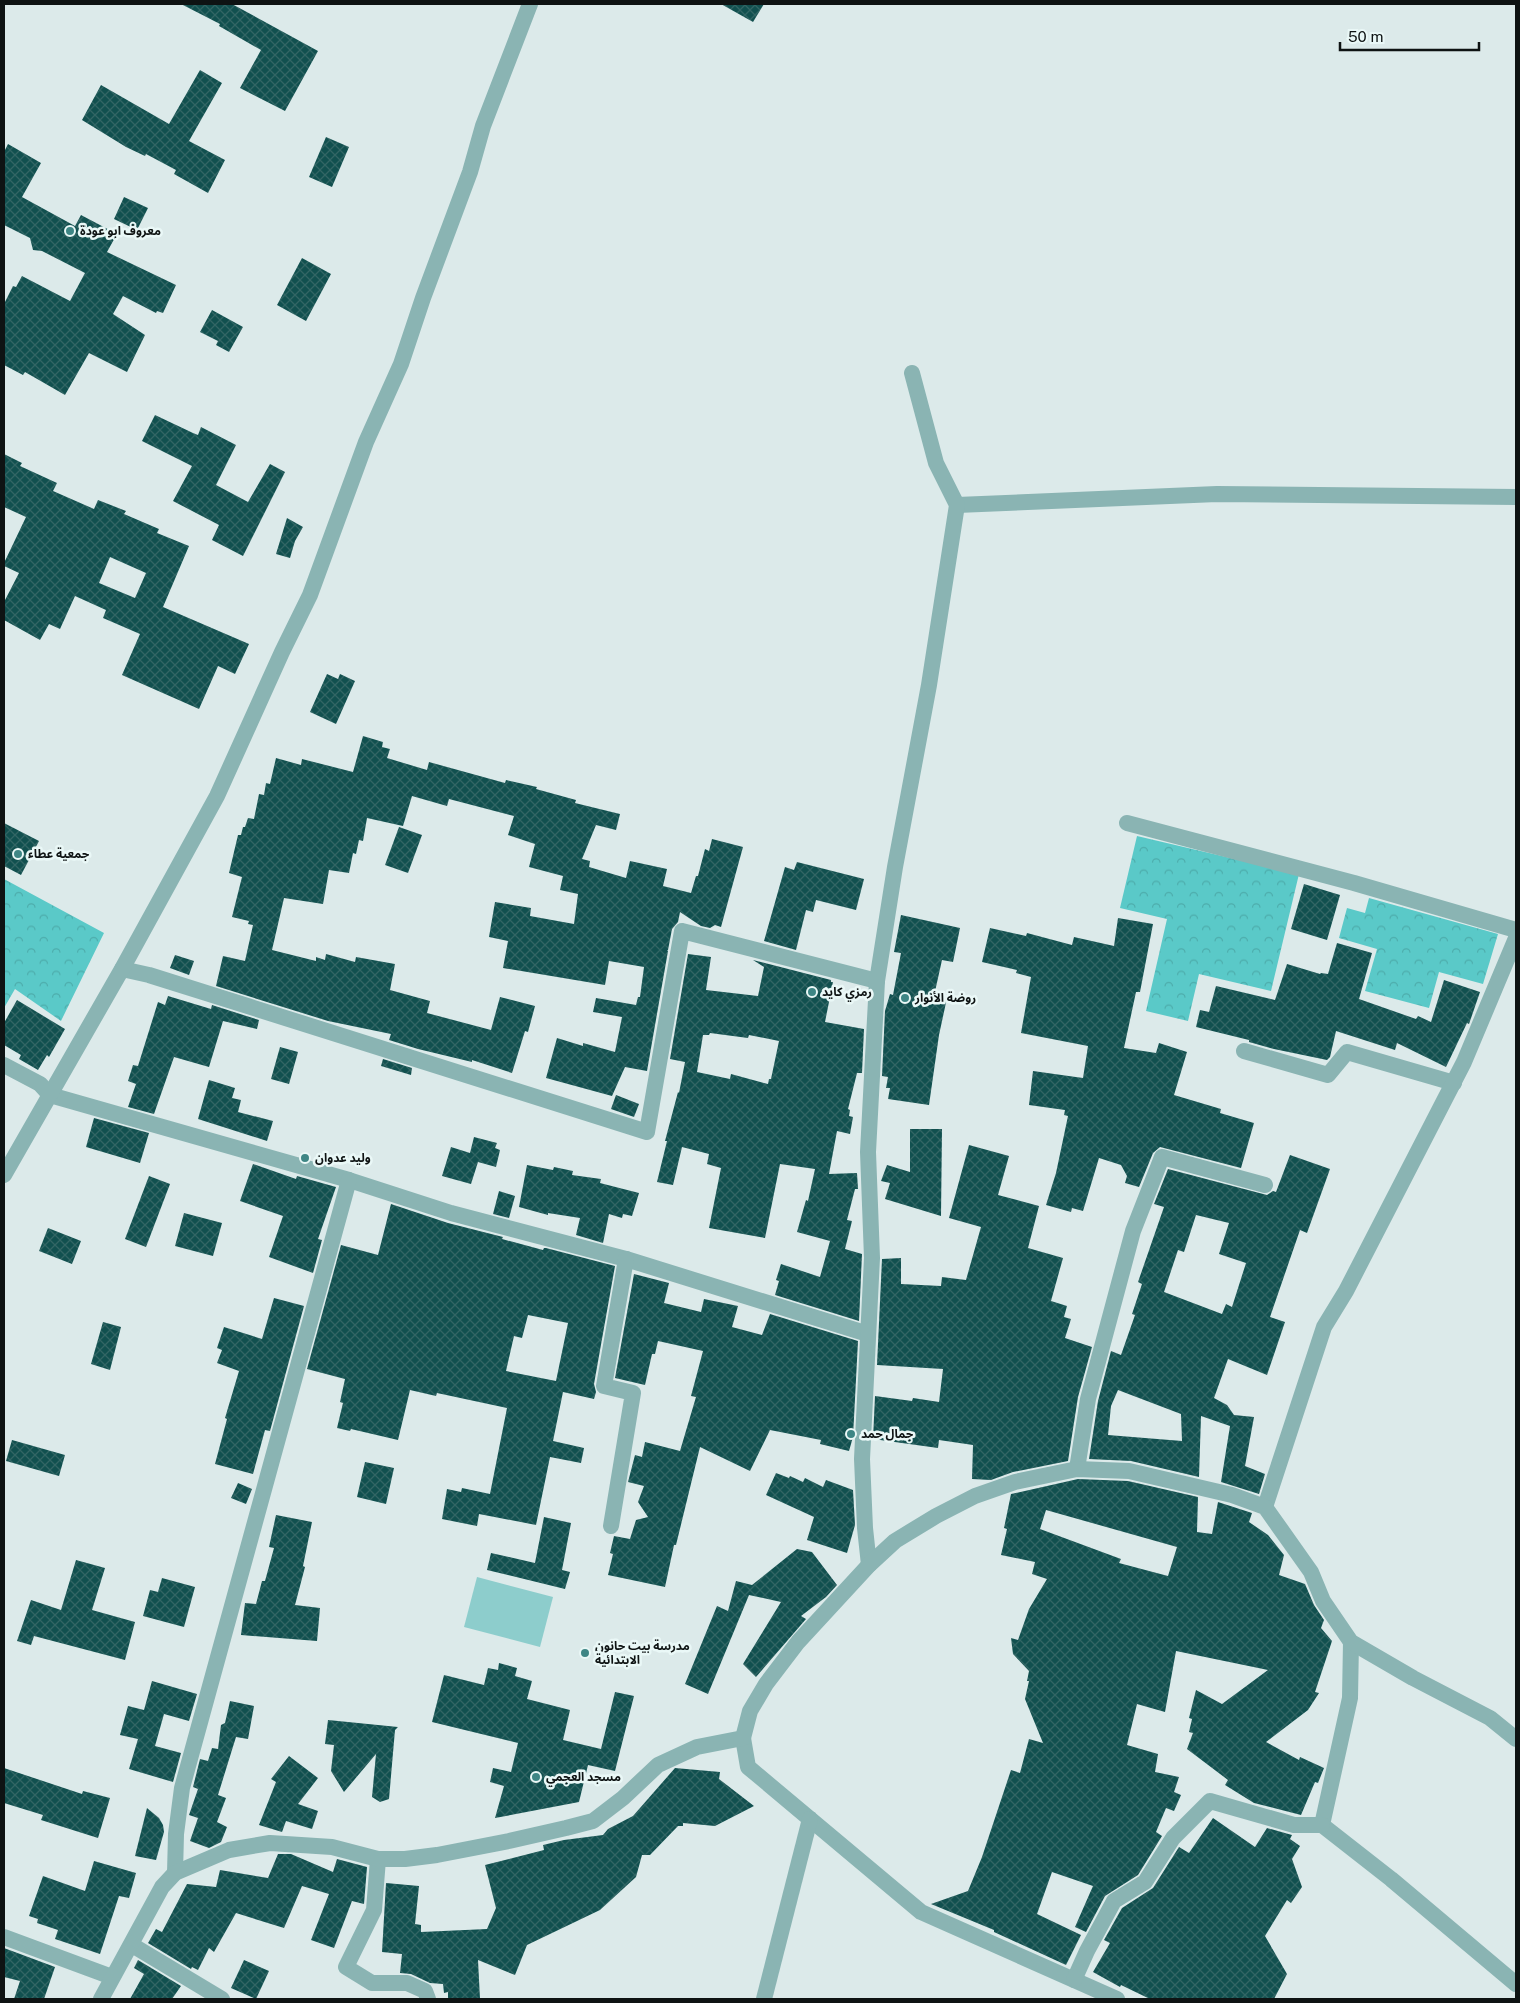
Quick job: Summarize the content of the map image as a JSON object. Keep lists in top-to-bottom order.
{
  "places": [
    "معروف ابو عودة",
    "جمعية عطاء",
    "رمزي كايد",
    "روضة الأنوار",
    "وليد عدوان",
    "جمال حمد",
    "مدرسة بيت حانون الابتدائية",
    "مسجد العجمي"
  ],
  "scale_bar": "50 m"
}
